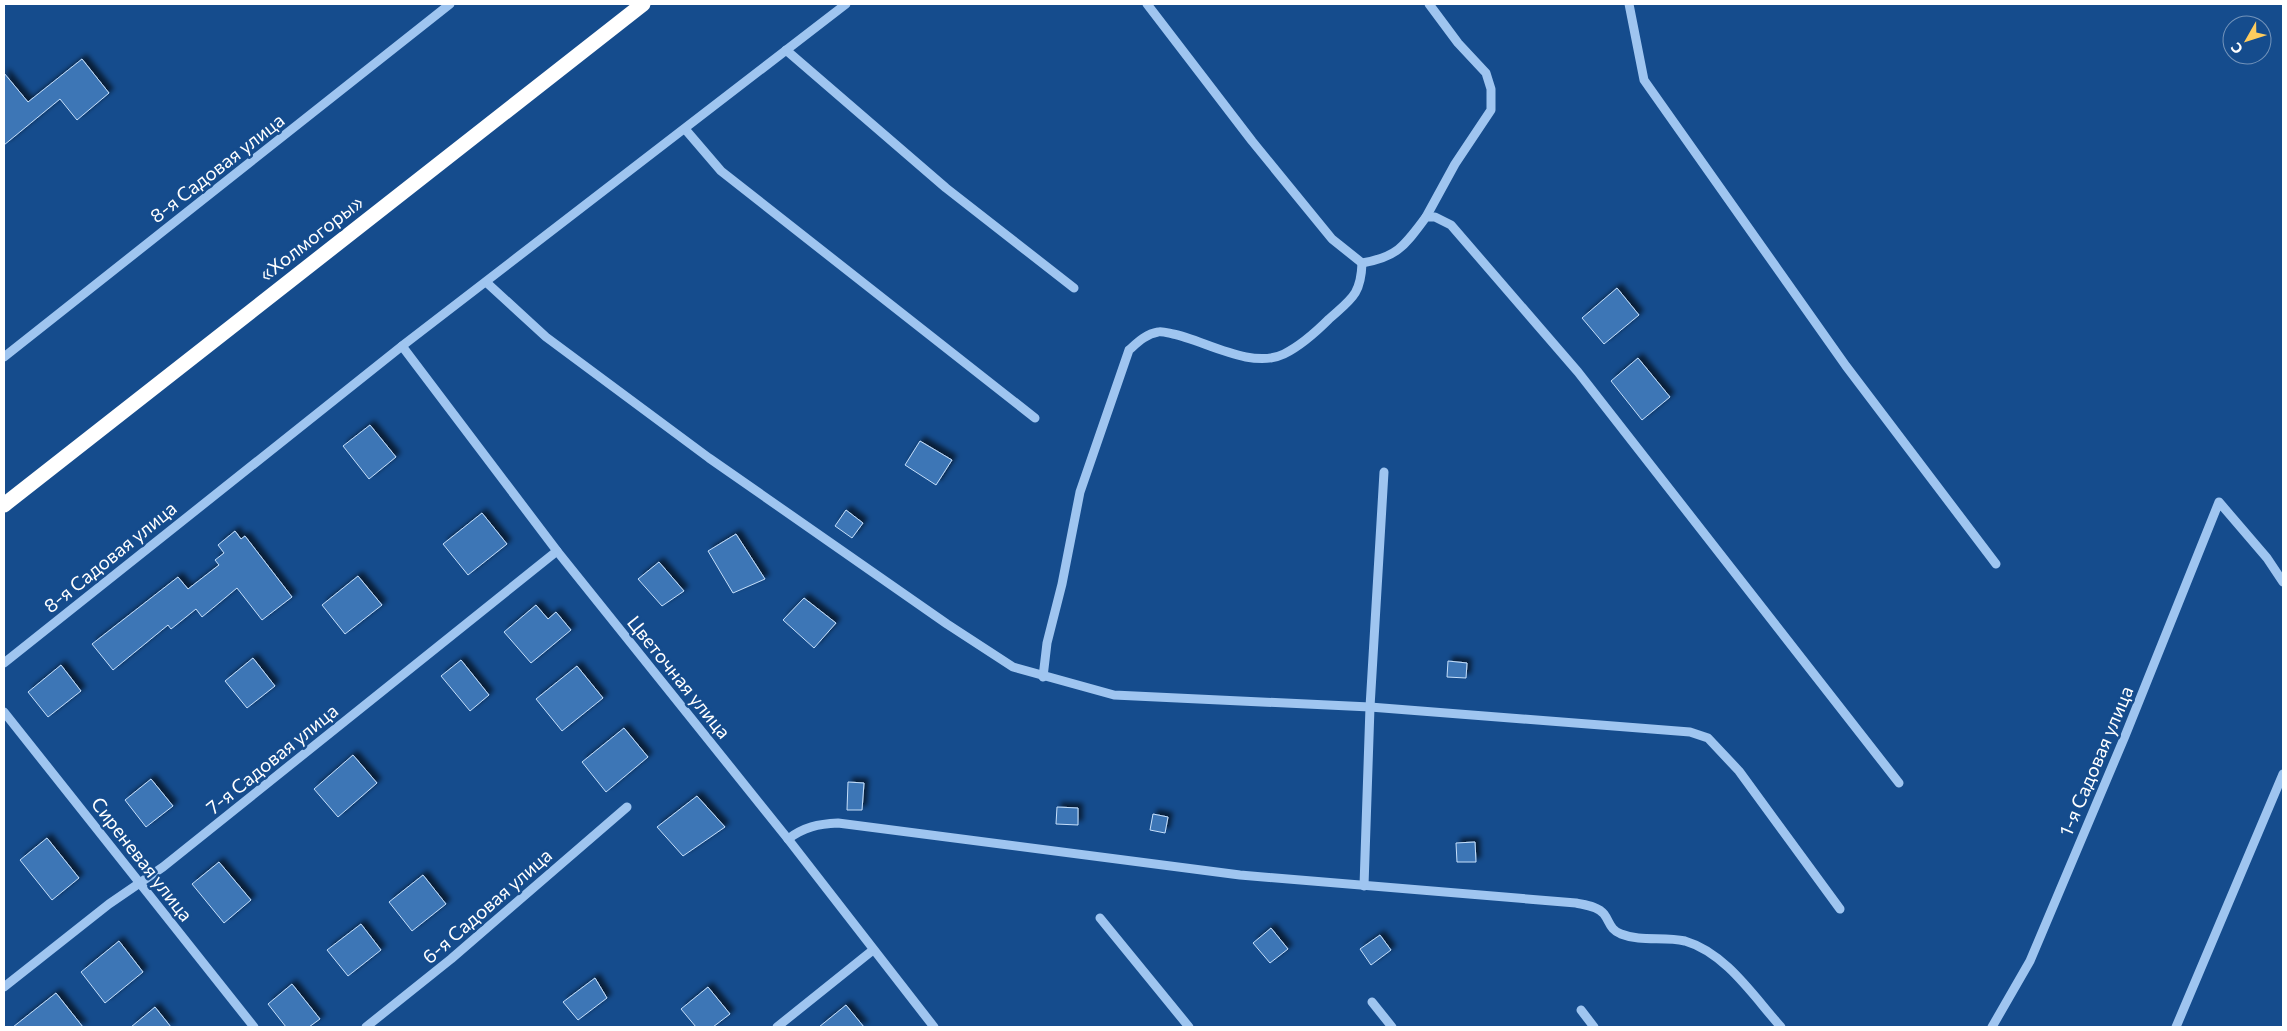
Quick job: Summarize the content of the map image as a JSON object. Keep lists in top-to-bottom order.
{
  "streets": {
    "highway": ["«Холмогоры»"],
    "street": [
      "8-я Садовая улица",
      "Цветочная улица",
      "7-я Садовая улица",
      "1-я Садовая улица",
      "Сиреневая улица",
      "6-я Садовая улица"
    ]
  },
  "crossings": [
    ["8-я Садовая улица", "Цветочная улица"],
    ["Цветочная улица", "7-я Садовая улица"],
    ["7-я Садовая улица", "Сиреневая улица"]
  ],
  "north": "bottom left"
}
